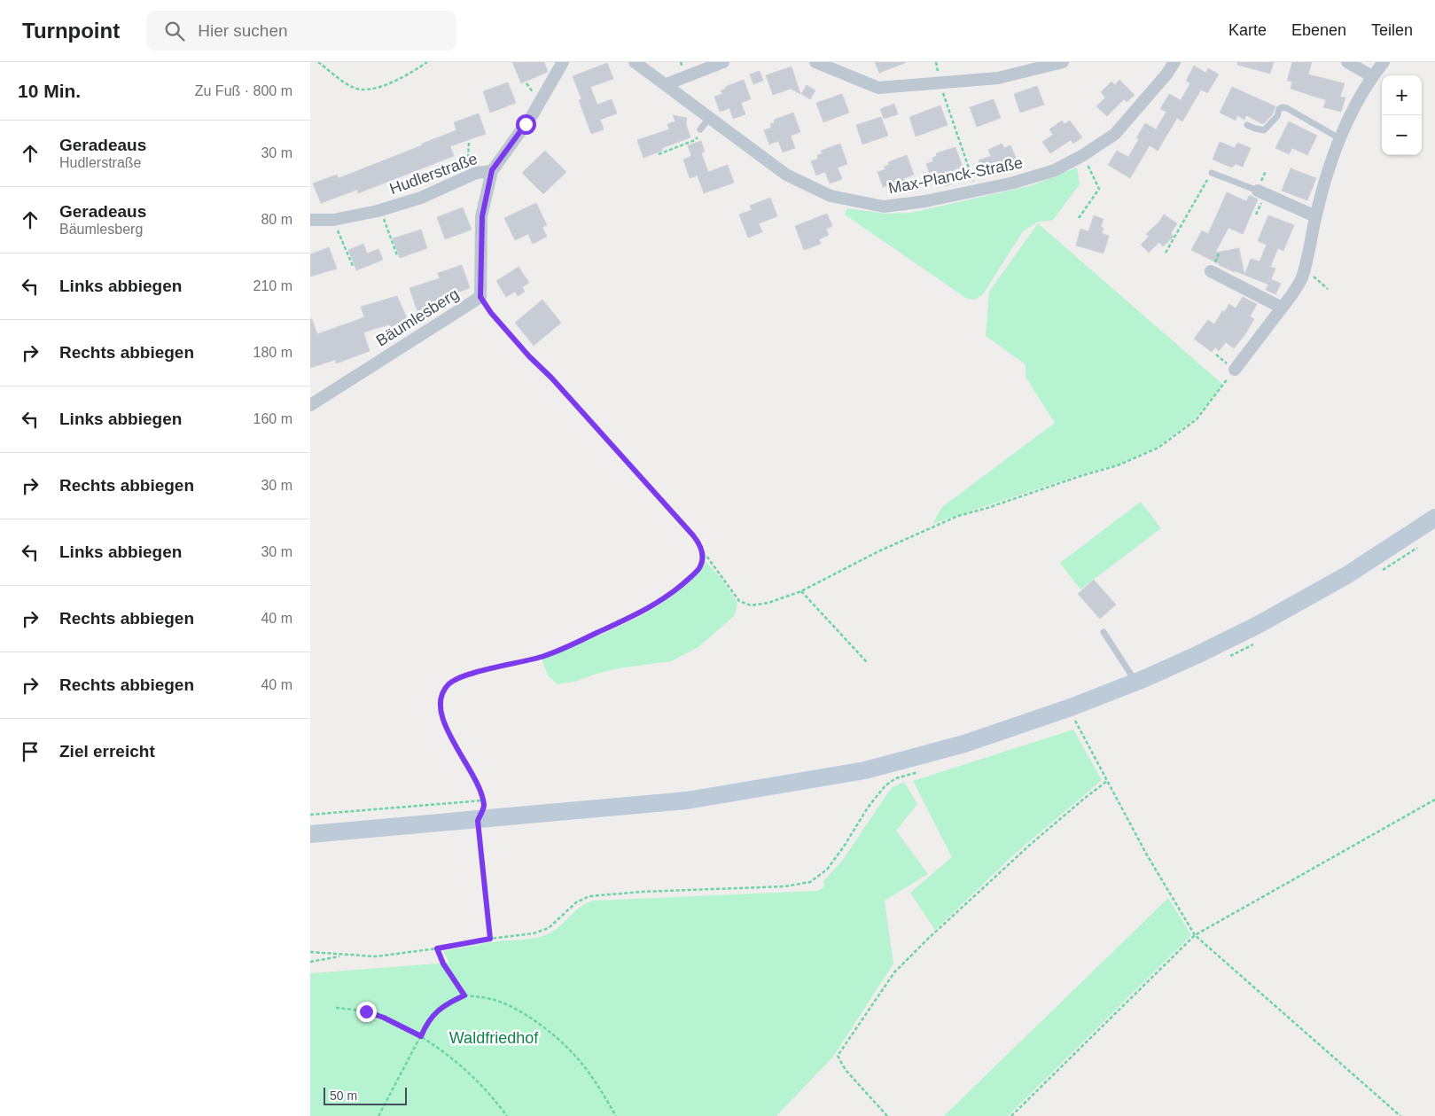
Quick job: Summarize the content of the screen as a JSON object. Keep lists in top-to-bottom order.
{
  "streets": {
    "street": ["Hudlerstraße", "Max-Planck-Straße", "Bäumlesberg"]
  },
  "crossings": [
    ["Hudlerstraße", "Bäumlesberg"]
  ],
  "parks": ["Waldfriedhof"],
  "scale_bar": "50 m",
  "page": {
    "header": "Turnpoint",
    "search": "Hier suchen",
    "nav": ["Karte", "Ebenen", "Teilen"],
    "heading": ["10 Min.", "Zu Fuß · 800 m"],
    "map_buttons": ["+", "−"],
    "list": [
      ["Geradeaus", "Hudlerstraße", "30 m"],
      ["Geradeaus", "Bäumlesberg", "80 m"],
      ["Links abbiegen", "210 m"],
      ["Rechts abbiegen", "180 m"],
      ["Links abbiegen", "160 m"],
      ["Rechts abbiegen", "30 m"],
      ["Links abbiegen", "30 m"],
      ["Rechts abbiegen", "40 m"],
      ["Rechts abbiegen", "40 m"],
      "Ziel erreicht"
    ],
    "scale": "50 m"
  }
}
